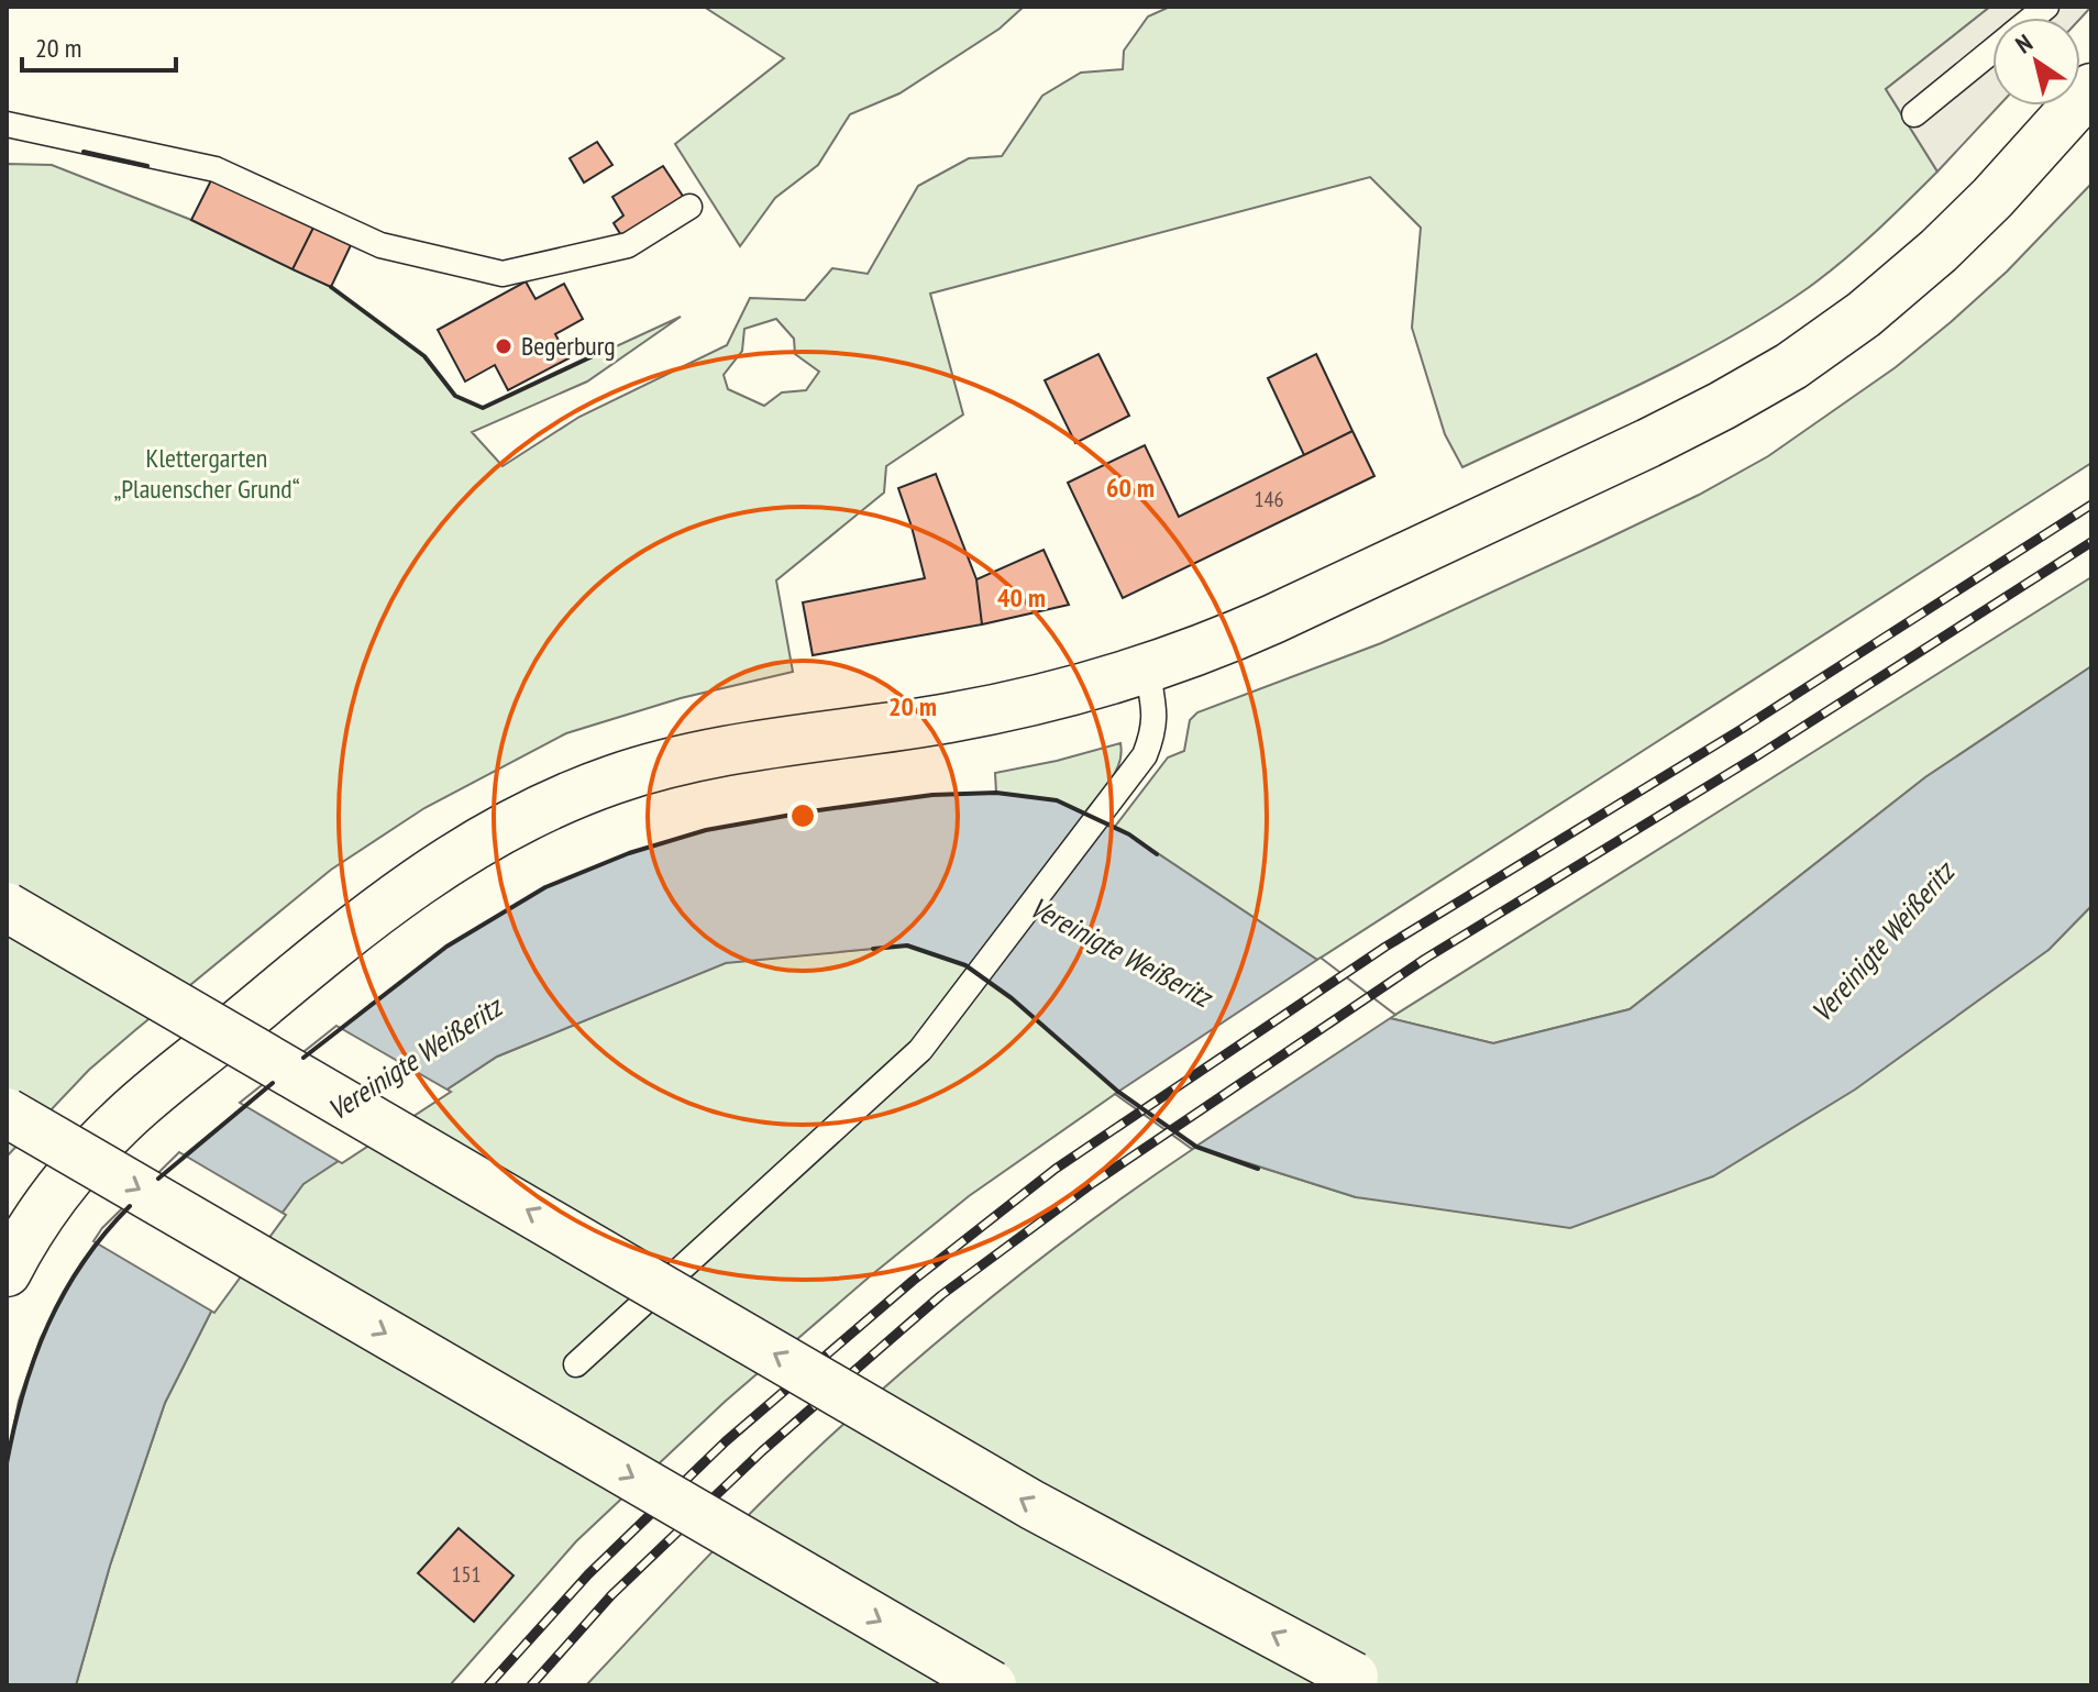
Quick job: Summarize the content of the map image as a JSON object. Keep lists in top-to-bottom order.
{
  "water": ["Vereinigte Weißeritz"],
  "parks": ["Klettergarten „Plauenscher Grund“"],
  "places": ["Begerburg"],
  "house_numbers": ["146", "151"],
  "scale_bar": "20 m",
  "north": "top left",
  "rings": ["60 m", "40 m", "20 m"]
}
